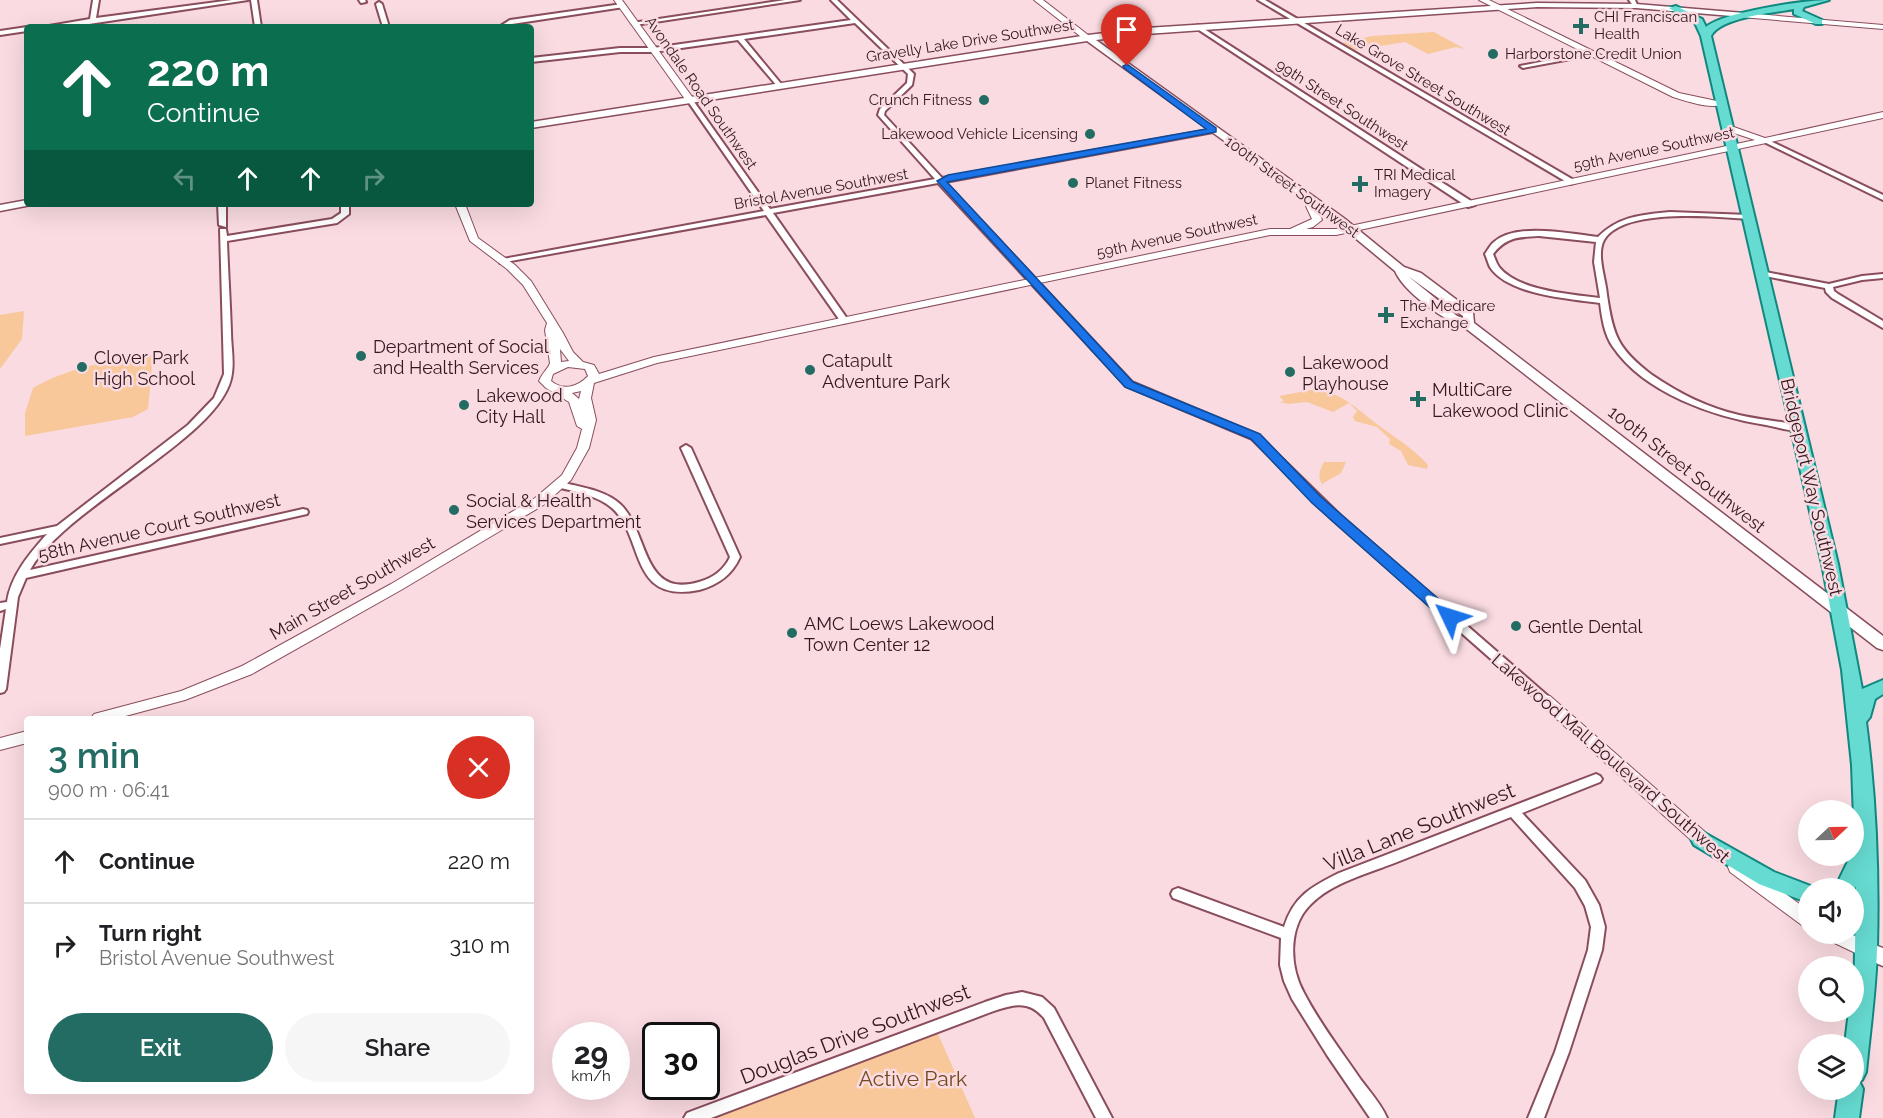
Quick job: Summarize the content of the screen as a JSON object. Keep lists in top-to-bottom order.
{
  "streets": {
    "main road": ["Gravelly Lake Drive Southwest", "100th Street Southwest", "Bridgeport Way Southwest"],
    "street": [
      "Lake Grove Street Southwest",
      "Avondale Road Southwest",
      "99th Street Southwest",
      "59th Avenue Southwest",
      "Bristol Avenue Southwest",
      "58th Avenue Court Southwest",
      "Main Street Southwest",
      "Lakewood Mall Boulevard Southwest",
      "Villa Lane Southwest",
      "Douglas Drive Southwest"
    ]
  },
  "crossings": [
    ["Gravelly Lake Drive Southwest", "Lake Grove Street Southwest"],
    ["Gravelly Lake Drive Southwest", "Avondale Road Southwest"],
    ["Gravelly Lake Drive Southwest", "99th Street Southwest"],
    ["Gravelly Lake Drive Southwest", "100th Street Southwest"],
    ["Gravelly Lake Drive Southwest", "Lakewood Mall Boulevard Southwest"],
    ["Lake Grove Street Southwest", "59th Avenue Southwest"],
    ["Avondale Road Southwest", "59th Avenue Southwest"],
    ["Avondale Road Southwest", "Bristol Avenue Southwest"],
    ["99th Street Southwest", "59th Avenue Southwest"],
    ["59th Avenue Southwest", "100th Street Southwest"],
    ["59th Avenue Southwest", "Bridgeport Way Southwest"],
    ["59th Avenue Southwest", "Main Street Southwest"],
    ["59th Avenue Southwest", "Lakewood Mall Boulevard Southwest"],
    ["100th Street Southwest", "Bristol Avenue Southwest"],
    ["100th Street Southwest", "Bridgeport Way Southwest"],
    ["Bristol Avenue Southwest", "Lakewood Mall Boulevard Southwest"]
  ],
  "parks": ["Active Park"],
  "places": {
    "health": [
      "CHI Franciscan Health",
      "TRI Medical Imagery",
      "The Medicare Exchange",
      "MultiCare Lakewood Clinic"
    ],
    "other": [
      "Harborstone Credit Union",
      "Crunch Fitness",
      "Lakewood Vehicle Licensing",
      "Planet Fitness",
      "Department of Social and Health Services",
      "Clover Park High School",
      "Catapult Adventure Park",
      "Lakewood Playhouse",
      "Lakewood City Hall",
      "Social & Health Services Department",
      "Gentle Dental",
      "AMC Loews Lakewood Town Center 12"
    ]
  },
  "north": "right",
  "page": {
    "turn": ["220 m", "Continue"],
    "heading": ["3 min", "900 m · 06:41"],
    "list": [
      {
        "name": "Continue",
        "value": "220 m"
      },
      {
        "name": "Turn right",
        "note": "Bristol Avenue Southwest",
        "value": "310 m"
      }
    ],
    "buttons": ["Exit", "Share"],
    "speed": "29 km/h",
    "limit": "30"
  }
}
